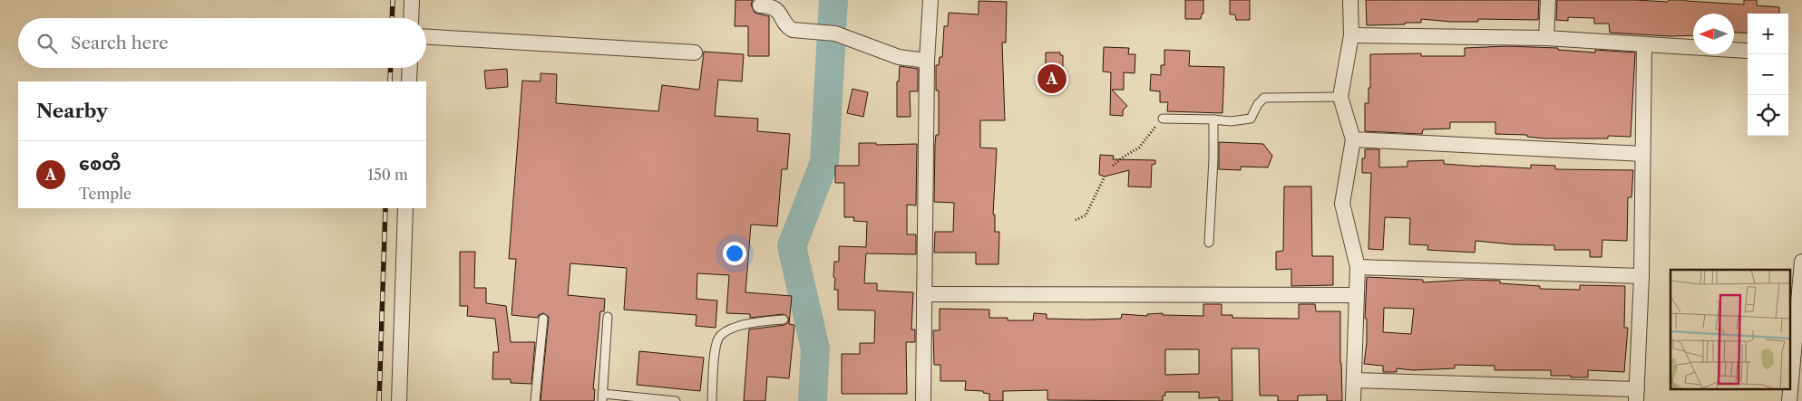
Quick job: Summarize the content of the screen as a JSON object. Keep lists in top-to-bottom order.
{
  "north": "left",
  "page": {
    "map_buttons": ["+", "−"],
    "search": "Search here",
    "pins": "A",
    "heading": "Nearby",
    "list": [
      {
        "mark": "A",
        "name": "စေတီ",
        "note": "Temple",
        "value": "150 m"
      }
    ]
  }
}
